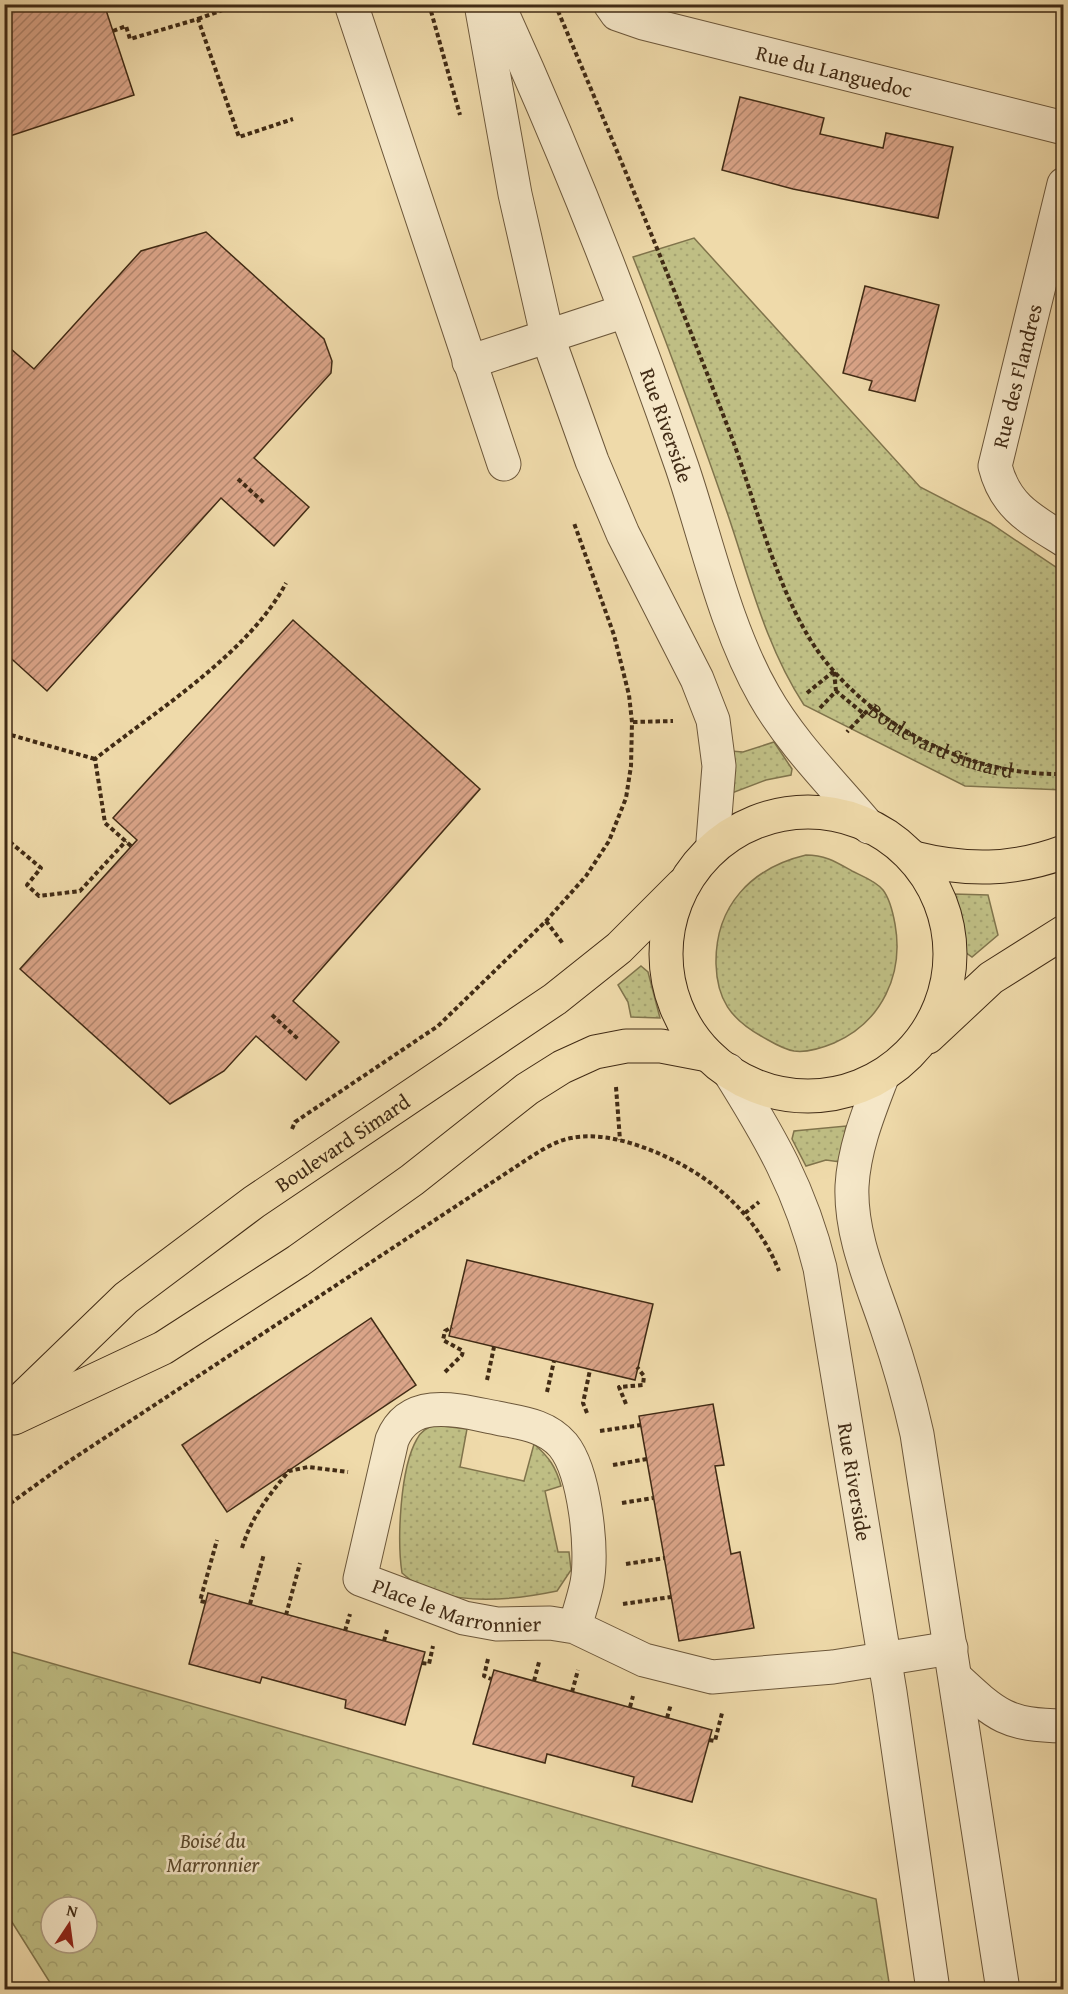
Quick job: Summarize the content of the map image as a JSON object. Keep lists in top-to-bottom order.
{
  "streets": {
    "main road": ["Boulevard Simard"],
    "street": [
      "Rue du Languedoc",
      "Rue des Flandres",
      "Rue Riverside",
      "Place le Marronnier"
    ]
  },
  "crossings": [
    ["Rue Riverside", "Place le Marronnier"]
  ],
  "parks": ["Boisé du Marronnier"],
  "north": "top"
}
